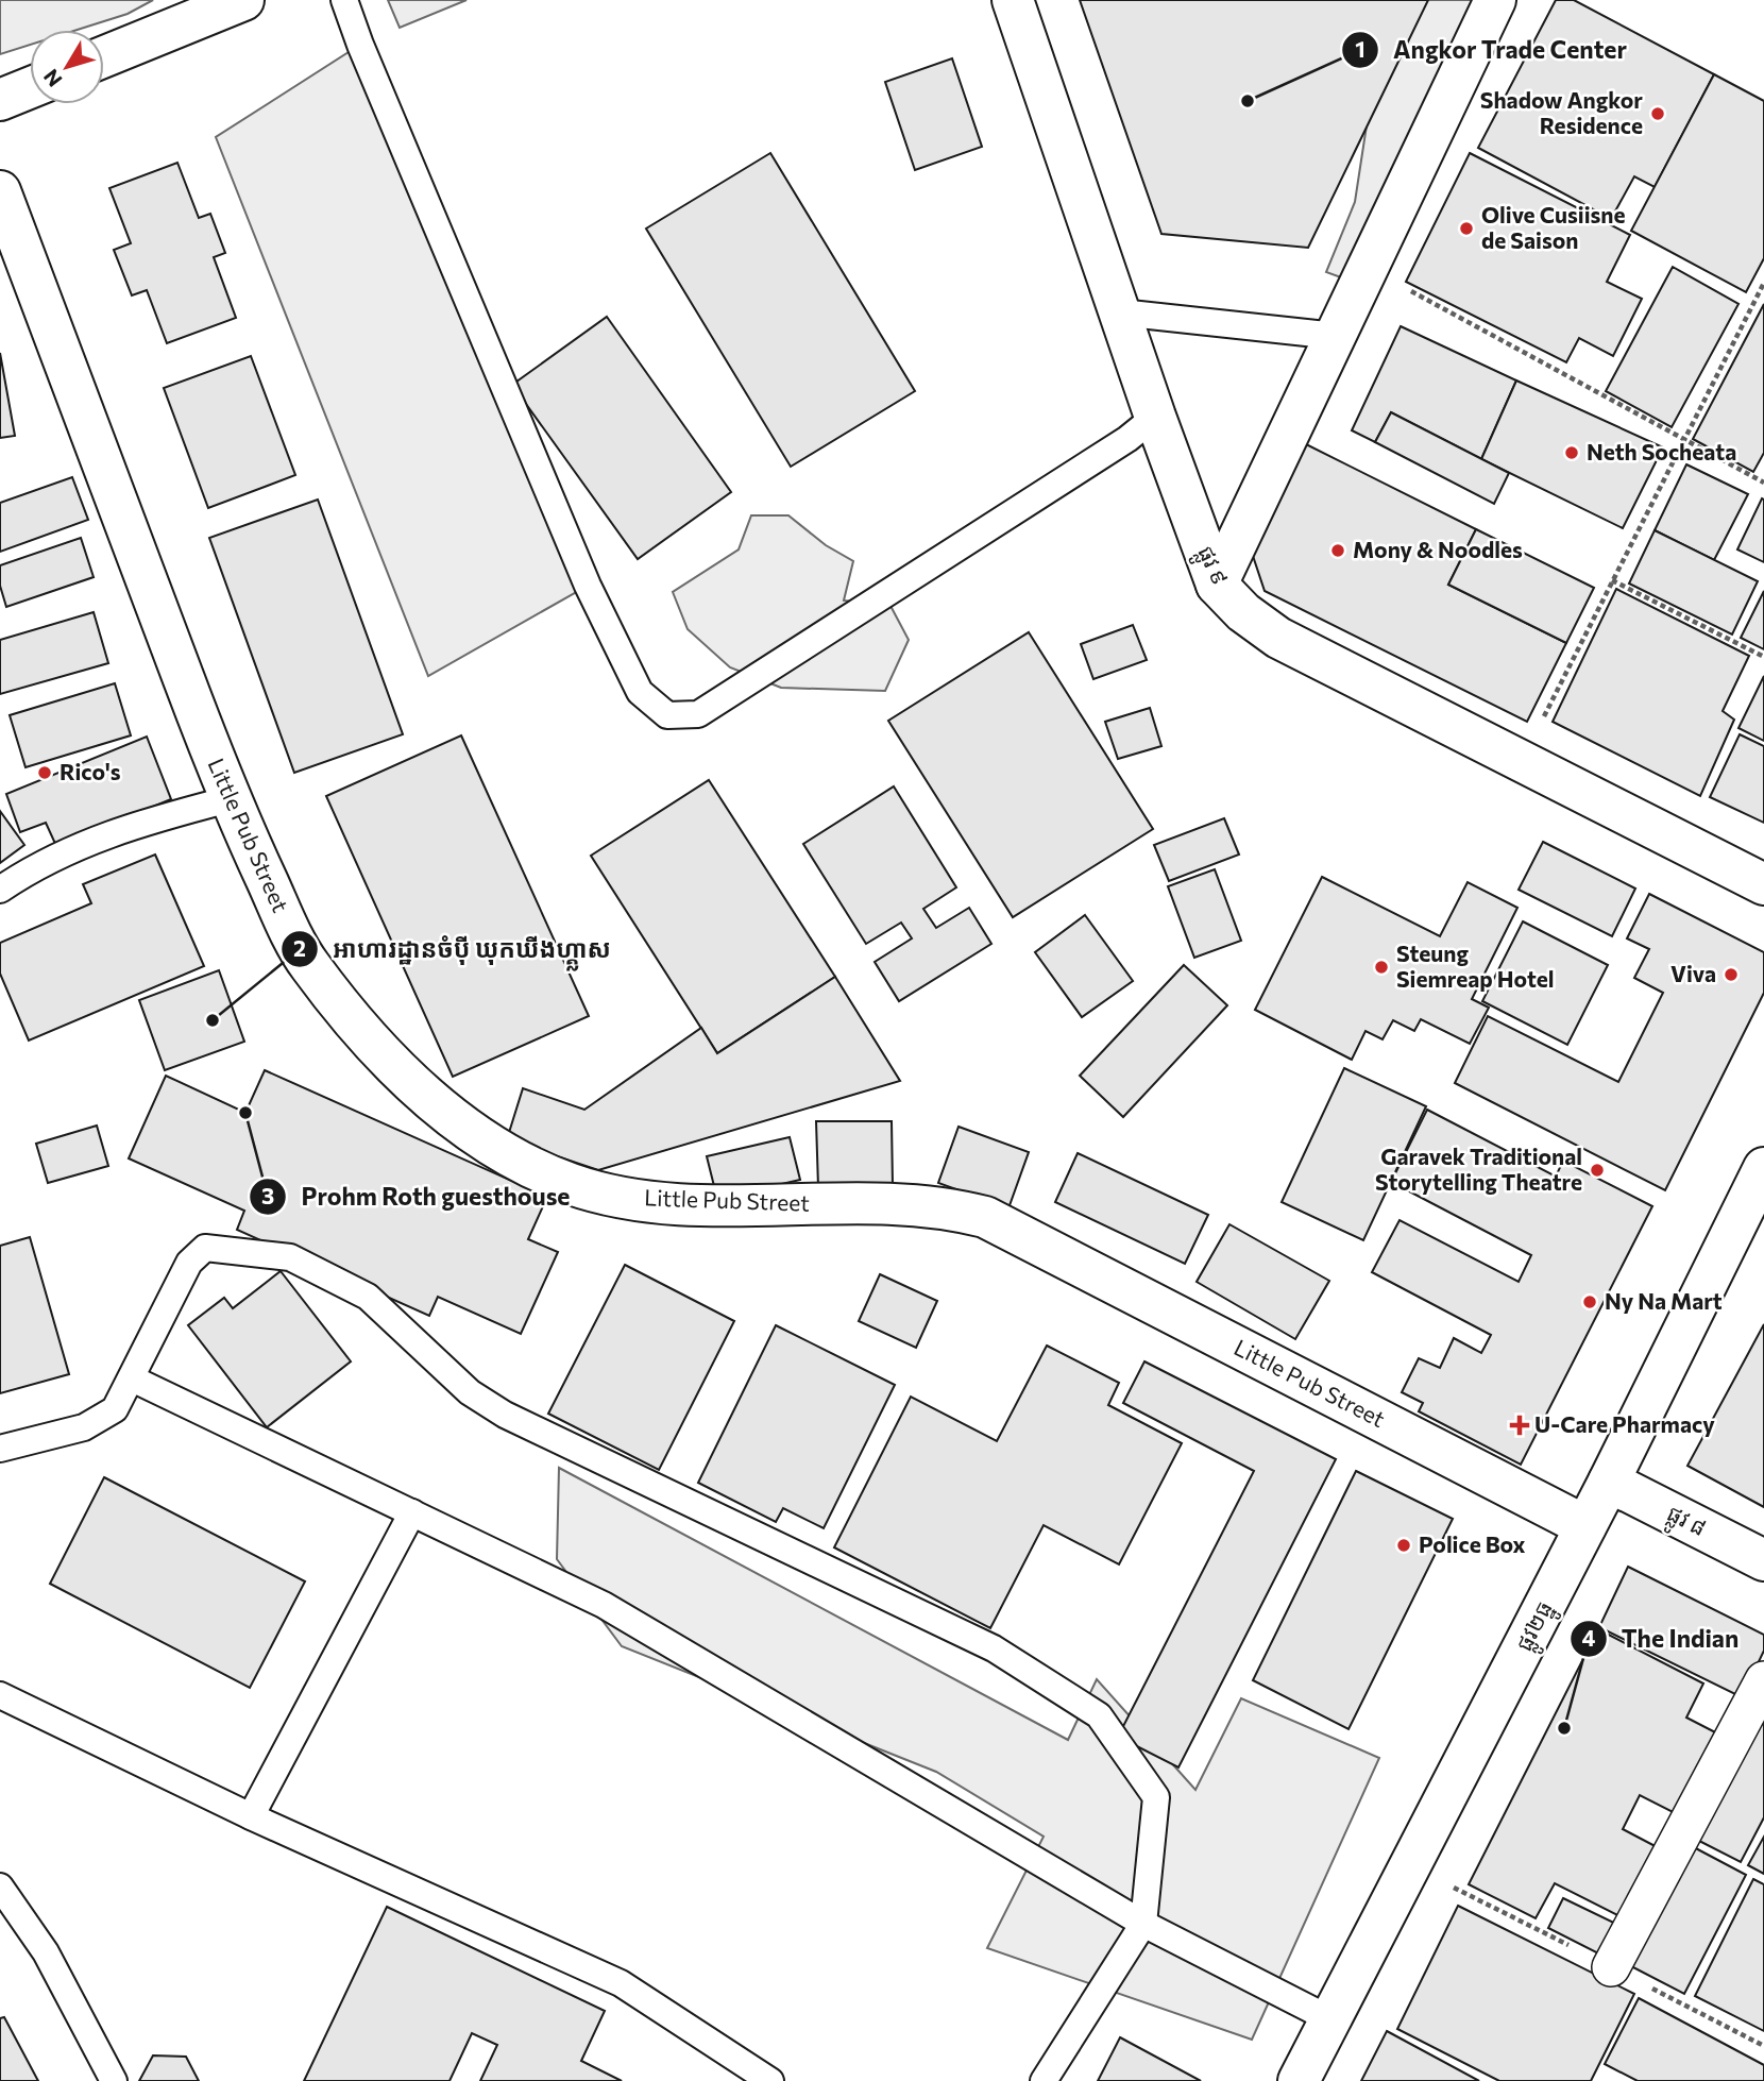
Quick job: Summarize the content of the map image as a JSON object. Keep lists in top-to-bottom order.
{
  "streets": {
    "street": [
      "ផ្លូវ ៩",
      "Little Pub Street",
      "ផ្លូវ ៨",
      "ផ្លូវ២ធ្នូ"
    ]
  },
  "crossings": [
    ["Little Pub Street", "ផ្លូវ២ធ្នូ"],
    ["ផ្លូវ ៨", "ផ្លូវ២ធ្នូ"]
  ],
  "places": {
    "other": [
      "Angkor Trade Center",
      "Shadow Angkor Residence",
      "Olive Cusiisne de Saison",
      "Neth Socheata",
      "Mony & Noodles",
      "Rico's",
      "Steung Siemreap Hotel",
      "Viva",
      "អាហារដ្ឋានចំបុី ឃុកឃីងហ្គ្លាស",
      "Prohm Roth guesthouse",
      "Garavek Traditional Storytelling Theatre",
      "Ny Na Mart",
      "Police Box",
      "The Indian"
    ],
    "health": ["U-Care Pharmacy"]
  },
  "north": "bottom left"
}
